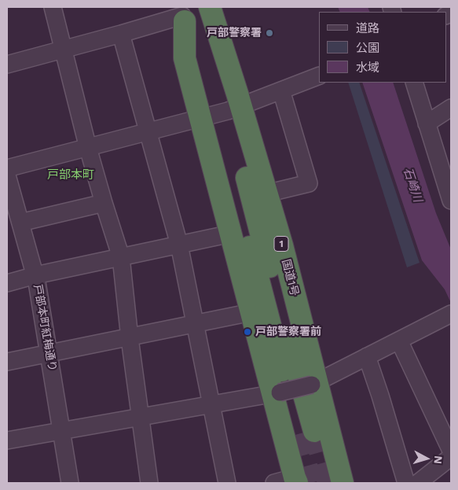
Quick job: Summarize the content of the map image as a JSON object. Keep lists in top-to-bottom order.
{
  "streets": {
    "highway": ["1", "国道1号"],
    "street": ["戸部本町紅梅通り"]
  },
  "districts": ["戸部本町"],
  "water": ["石崎川"],
  "places": ["戸部警察署", "戸部警察署前"],
  "legend": ["道路", "公園", "水域"],
  "north": "right"
}
